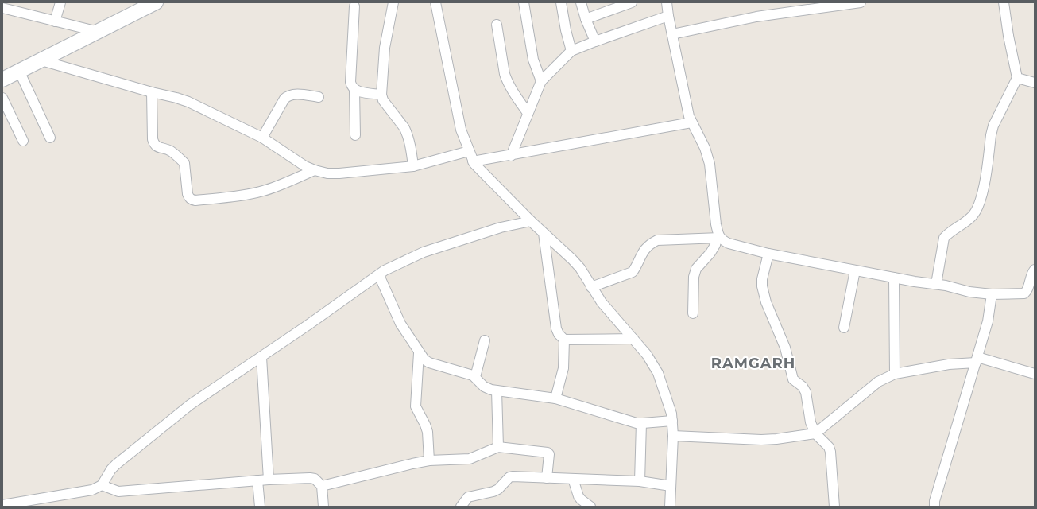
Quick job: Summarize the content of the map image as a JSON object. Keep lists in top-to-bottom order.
{
  "districts": ["RAMGARH"]
}
